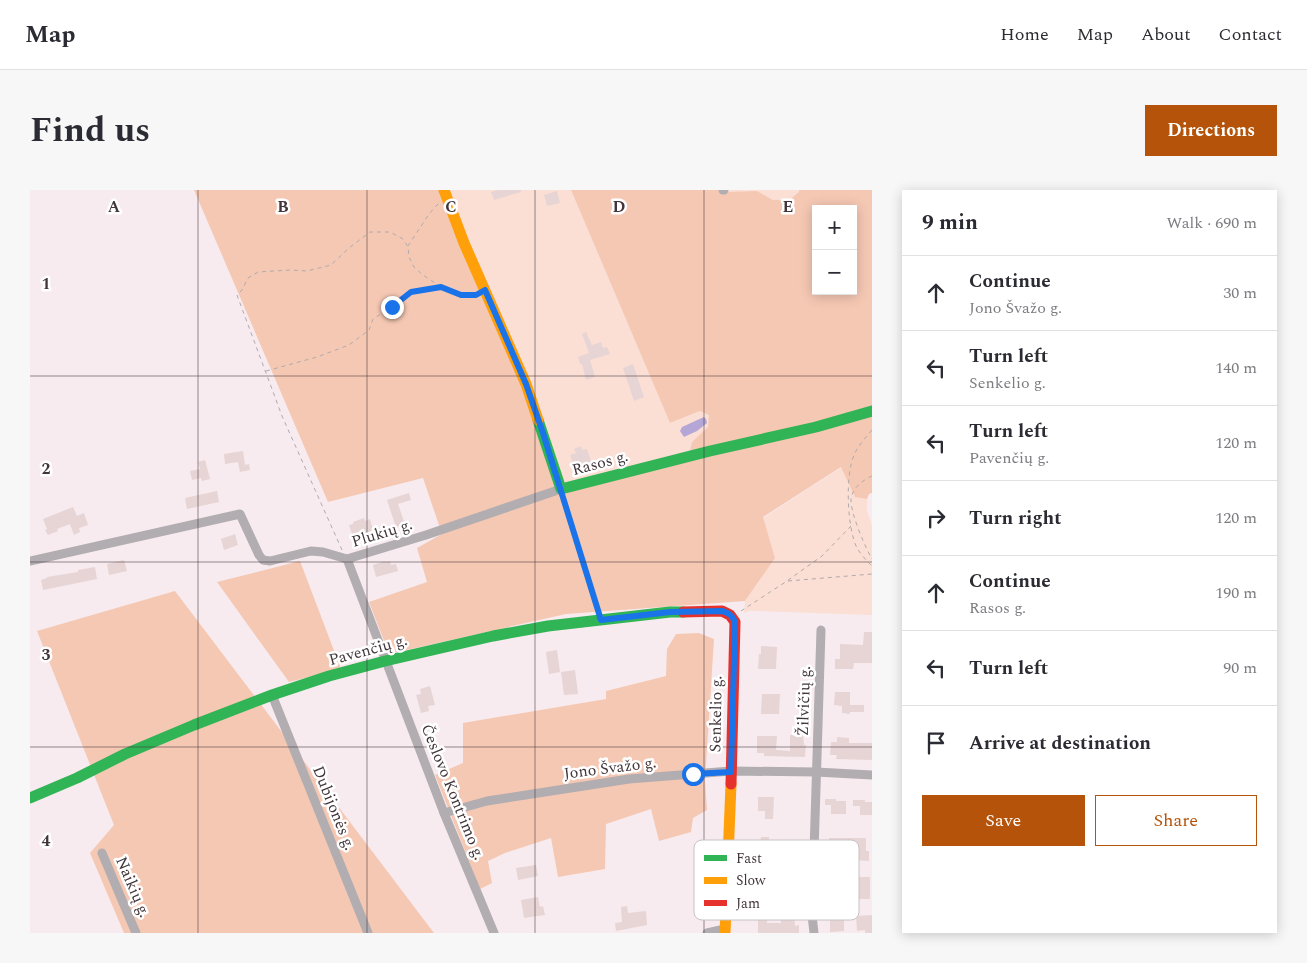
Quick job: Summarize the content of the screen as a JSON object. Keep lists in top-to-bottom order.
{
  "streets": {
    "street": [
      "Rasos g.",
      "Plukių g.",
      "Pavenčių g.",
      "Žilvičių g.",
      "Senkelio g.",
      "Jono Švažo g.",
      "Česlovo Kontrimo g.",
      "Dubijonės g.",
      "Naikių g."
    ]
  },
  "crossings": [
    ["Rasos g.", "Plukių g."],
    ["Plukių g.", "Česlovo Kontrimo g."],
    ["Pavenčių g.", "Senkelio g."],
    ["Pavenčių g.", "Česlovo Kontrimo g."],
    ["Pavenčių g.", "Dubijonės g."],
    ["Žilvičių g.", "Jono Švažo g."],
    ["Senkelio g.", "Jono Švažo g."],
    ["Jono Švažo g.", "Česlovo Kontrimo g."]
  ],
  "legend": ["Fast", "Slow", "Jam"],
  "page": {
    "header": "Map",
    "nav": [
      "Home",
      "Map",
      "About",
      "Contact"
    ],
    "title": "Find us",
    "buttons": [
      "Directions",
      ["Save", "Share"]
    ],
    "heading": ["9 min", "Walk · 690 m"],
    "map_buttons": ["+", "−"],
    "list": [
      ["Continue", "Jono Švažo g.", "30 m"],
      ["Turn left", "Senkelio g.", "140 m"],
      ["Turn left", "Pavenčių g.", "120 m"],
      ["Turn right", "120 m"],
      ["Continue", "Rasos g.", "190 m"],
      ["Turn left", "90 m"],
      "Arrive at destination"
    ]
  },
  "grid": {
    "columns": [
      "A",
      "B",
      "C",
      "D",
      "E"
    ],
    "rows": [
      "1",
      "2",
      "3",
      "4"
    ]
  }
}
